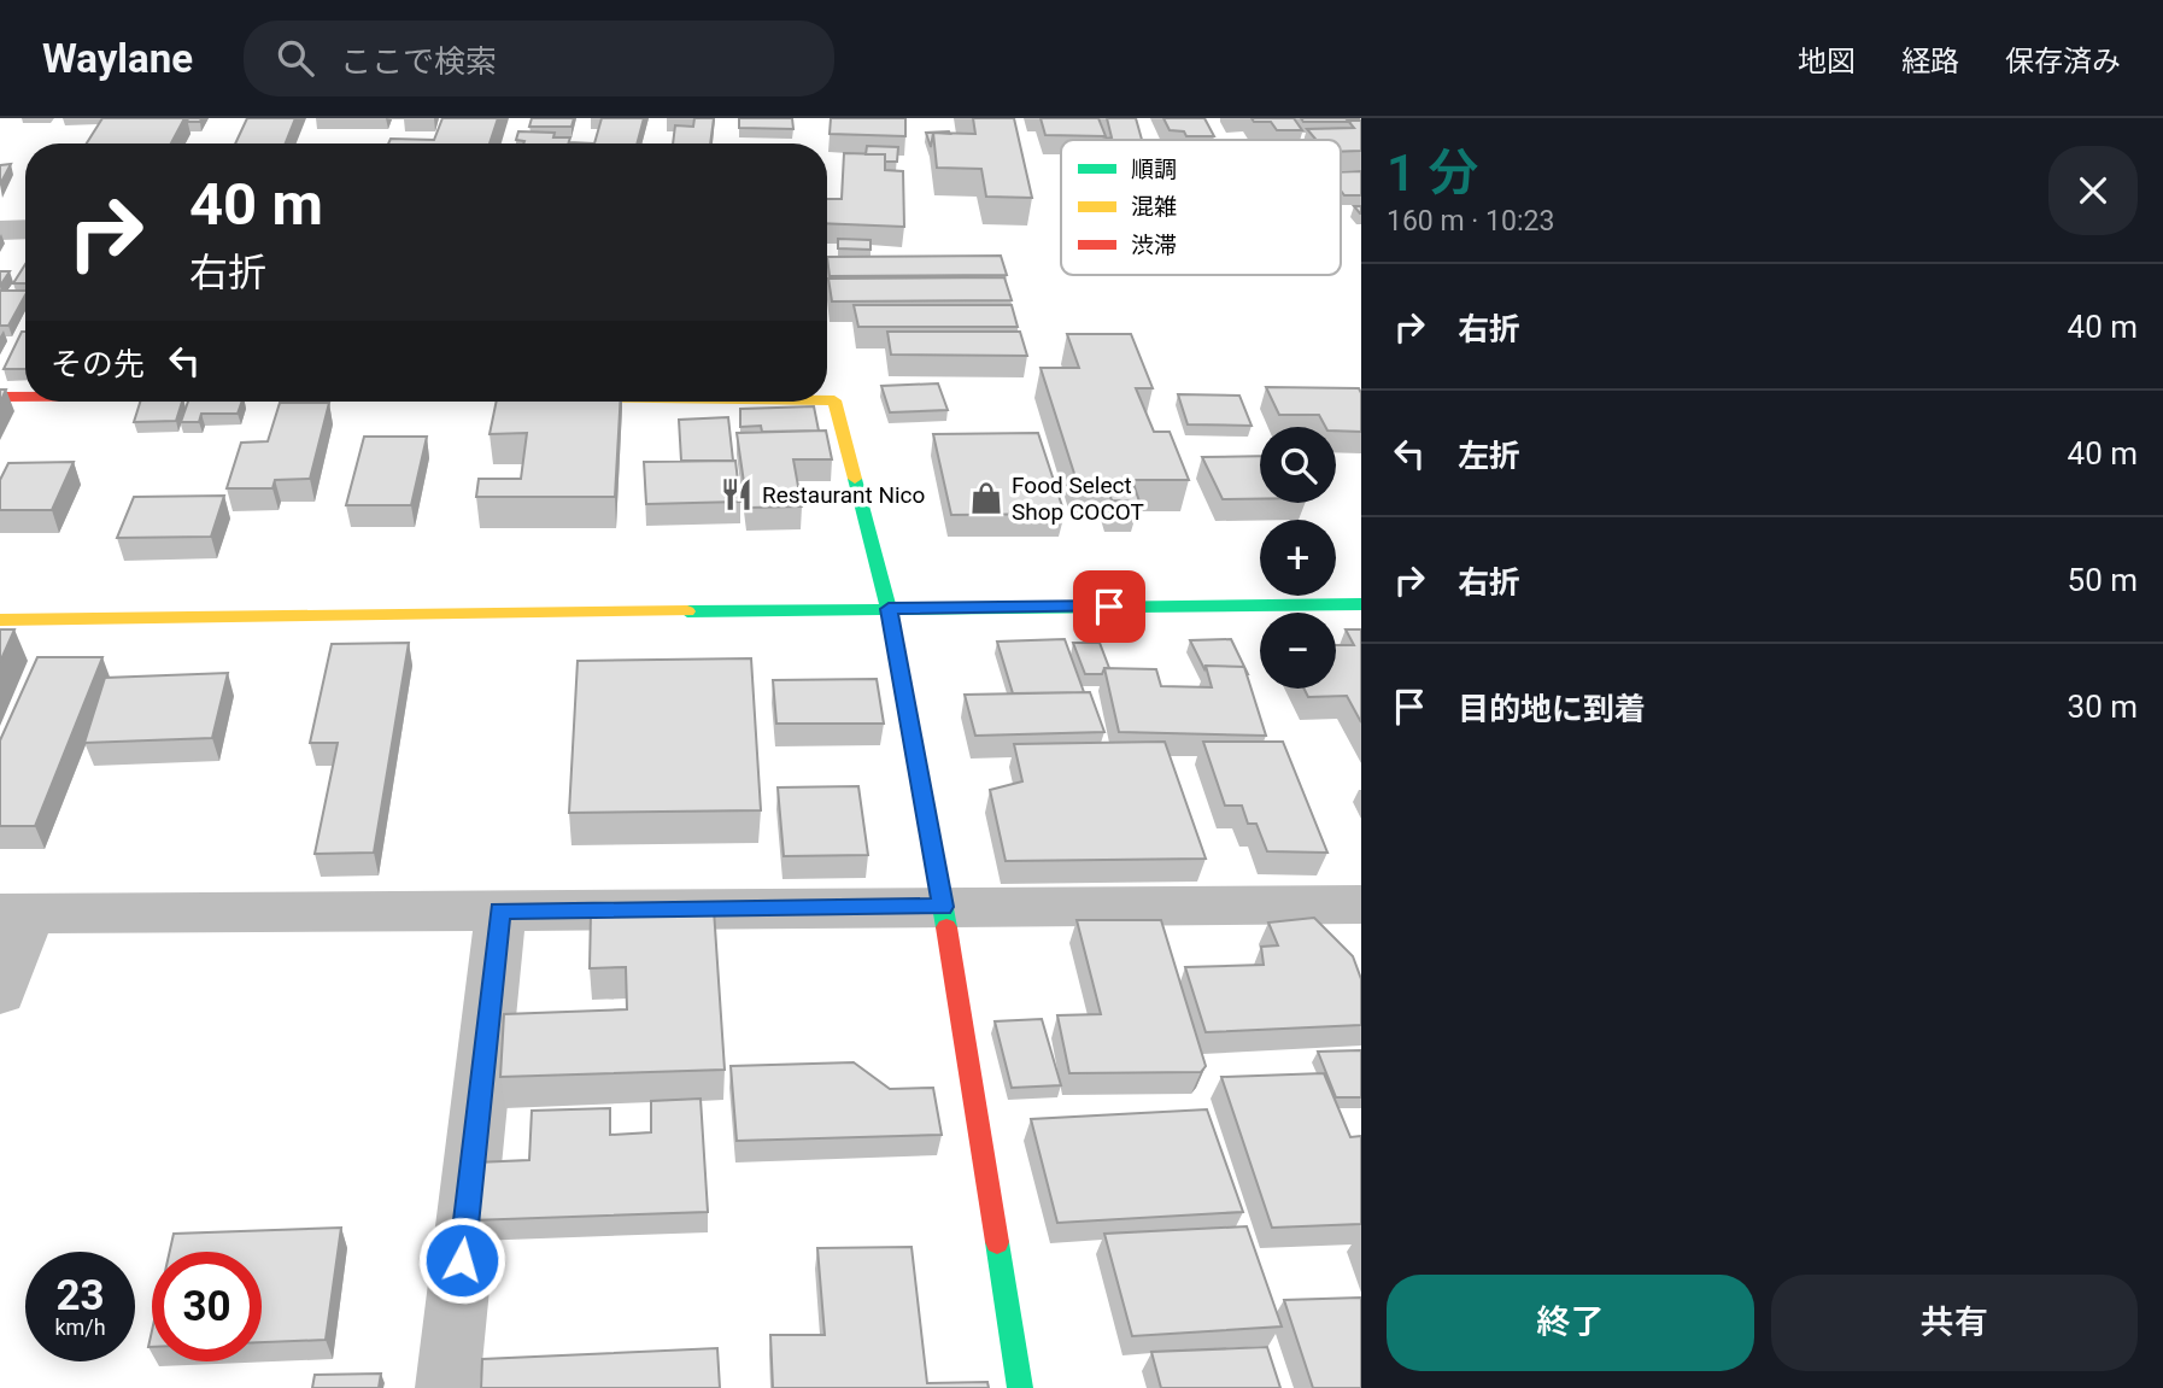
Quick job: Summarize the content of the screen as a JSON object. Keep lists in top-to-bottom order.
{
  "places": {
    "restaurant": ["Restaurant Nico"],
    "shop": ["Food Select Shop COCOT"]
  },
  "legend": ["順調", "混雑", "渋滞"],
  "page": {
    "header": "Waylane",
    "search": "ここで検索",
    "nav": ["地図", "経路", "保存済み"],
    "heading": ["1 分", "160 m · 10:23"],
    "turn": ["40 m", "右折"],
    "list": [
      {
        "name": "右折",
        "value": "40 m"
      },
      {
        "name": "左折",
        "value": "40 m"
      },
      {
        "name": "右折",
        "value": "50 m"
      },
      {
        "name": "目的地に到着",
        "value": "30 m"
      }
    ],
    "then": "その先",
    "map_buttons": ["+", "−"],
    "speed": "23 km/h",
    "limit": "30",
    "buttons": ["終了", "共有"]
  }
}
